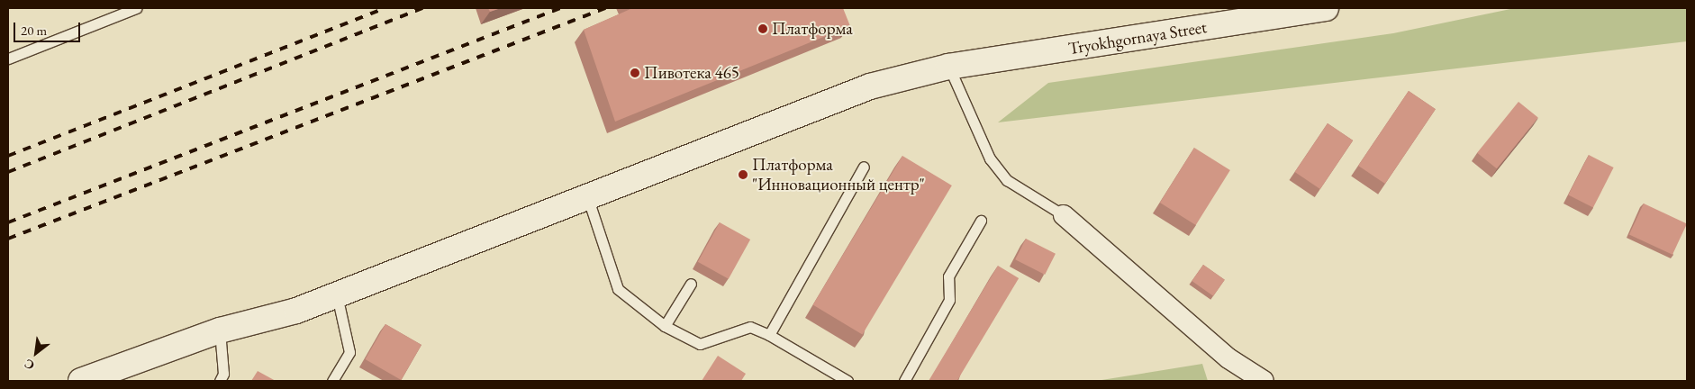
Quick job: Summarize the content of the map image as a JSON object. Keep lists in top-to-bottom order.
{
  "streets": {
    "street": ["Tryokhgornaya Street"]
  },
  "places": ["Платформа", "Пивотека 465", "Платформа \"Инновационный центр\""],
  "scale_bar": "20 m",
  "north": "bottom left"
}
